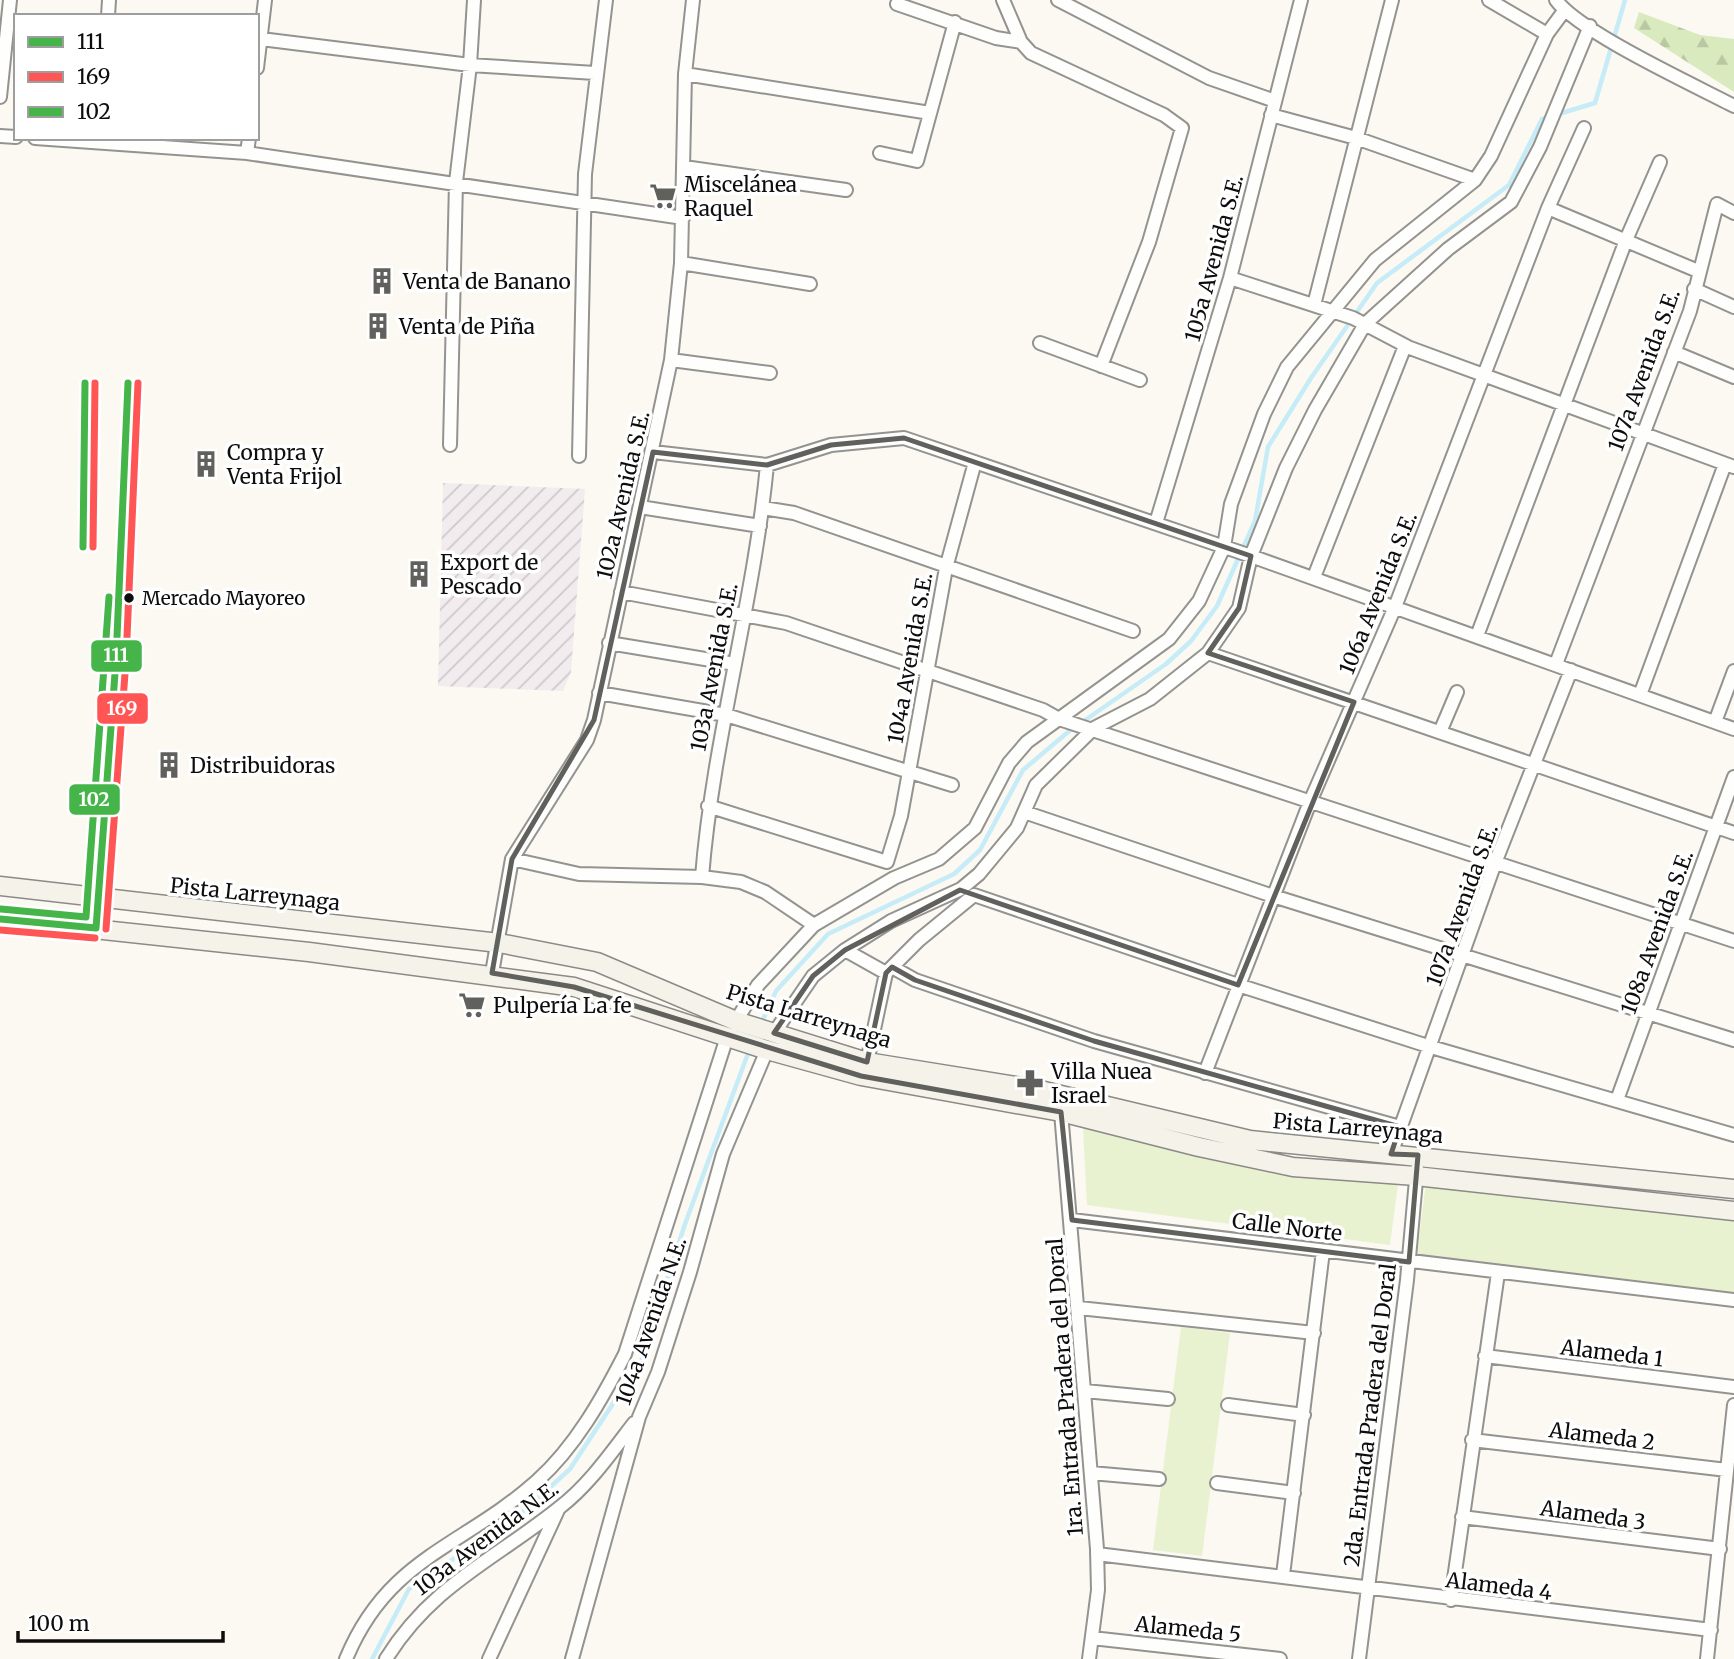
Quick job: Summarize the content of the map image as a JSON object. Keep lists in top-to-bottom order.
{
  "streets": {
    "main road": ["Pista Larreynaga"],
    "street": [
      "105a Avenida S.E.",
      "107a Avenida S.E.",
      "102a Avenida S.E.",
      "106a Avenida S.E.",
      "104a Avenida S.E.",
      "103a Avenida S.E.",
      "108a Avenida S.E.",
      "Calle Norte",
      "104a Avenida N.E.",
      "Alameda 1",
      "1ra. Entrada Pradera del Doral",
      "2da. Entrada Pradera del Doral",
      "Alameda 2",
      "Alameda 3",
      "103a Avenida N.E.",
      "Alameda 4",
      "Alameda 5"
    ]
  },
  "crossings": [
    ["107a Avenida S.E.", "Pista Larreynaga"],
    ["102a Avenida S.E.", "Pista Larreynaga"],
    ["104a Avenida S.E.", "103a Avenida S.E."],
    ["Pista Larreynaga", "104a Avenida N.E."],
    ["Pista Larreynaga", "1ra. Entrada Pradera del Doral"],
    ["Pista Larreynaga", "2da. Entrada Pradera del Doral"],
    ["Calle Norte", "1ra. Entrada Pradera del Doral"],
    ["Calle Norte", "2da. Entrada Pradera del Doral"],
    ["104a Avenida N.E.", "103a Avenida N.E."],
    ["1ra. Entrada Pradera del Doral", "Alameda 4"],
    ["1ra. Entrada Pradera del Doral", "Alameda 5"],
    ["2da. Entrada Pradera del Doral", "Alameda 4"]
  ],
  "places": {
    "supermarket": ["Miscelánea Raquel", "Pulpería La fe"],
    "building": [
      "Venta de Banano",
      "Venta de Piña",
      "Compra y Venta Frijol",
      "Export de Pescado",
      "Distribuidoras"
    ],
    "other": ["Mercado Mayoreo"],
    "pharmacy": ["Villa Nuea Israel"]
  },
  "lines": ["transit line 111", "transit line 169", "transit line 102"],
  "legend": ["111", "169", "102"],
  "scale_bar": "100 m"
}
